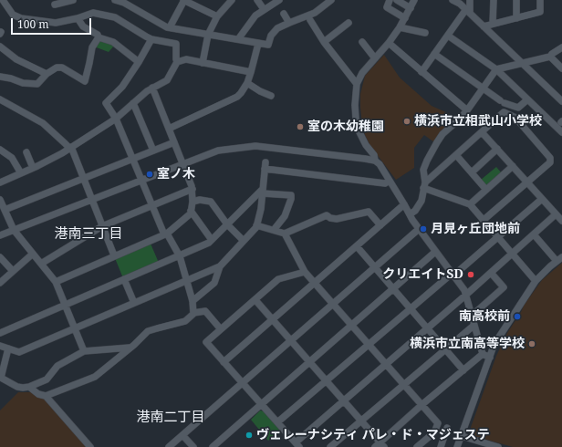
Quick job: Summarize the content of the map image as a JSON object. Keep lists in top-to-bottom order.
{
  "districts": ["港南三丁目", "港南二丁目"],
  "places": [
    "横浜市立相武山小学校",
    "室の木幼稚園",
    "室ノ木",
    "月見ヶ丘団地前",
    "クリエイトSD",
    "南高校前",
    "横浜市立南高等学校",
    "ヴェレーナシティ パレ・ド・マジェステ"
  ],
  "scale_bar": "100 m"
}
